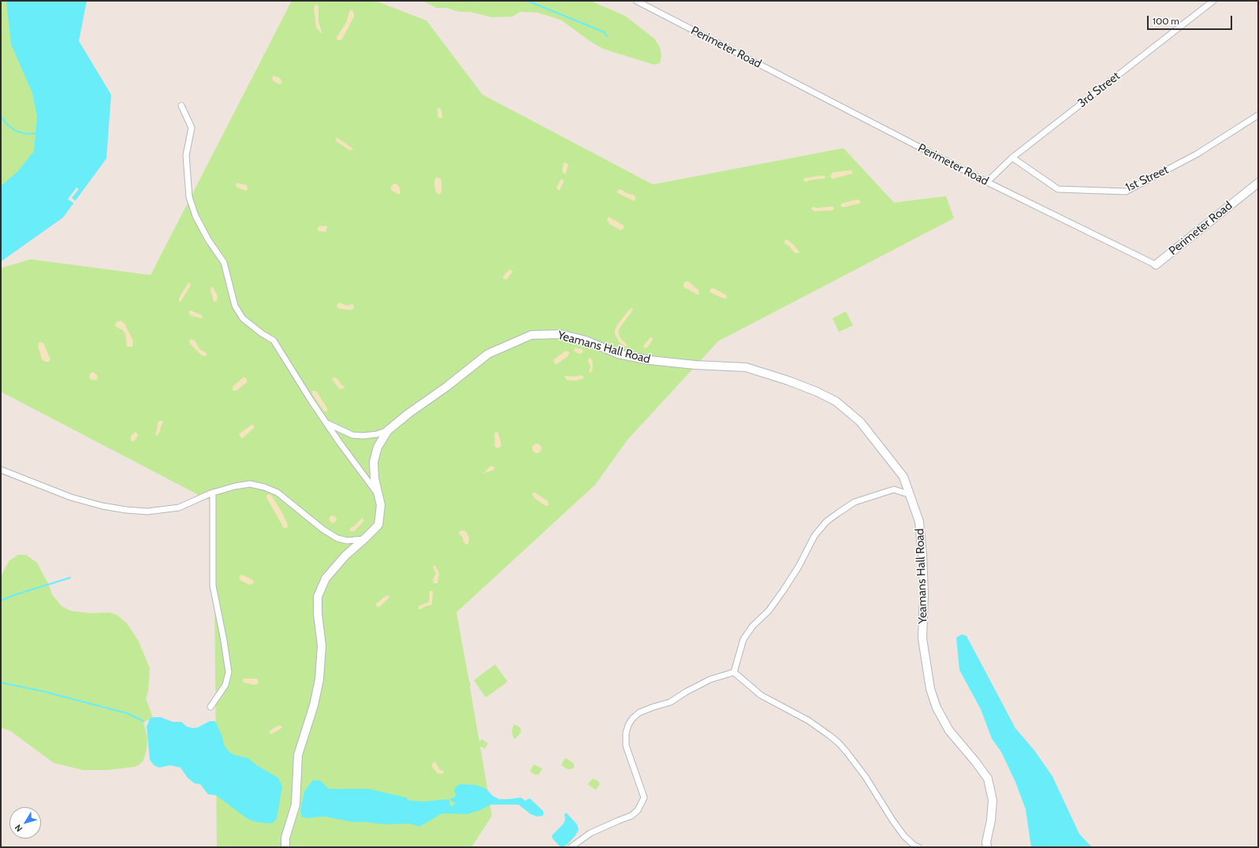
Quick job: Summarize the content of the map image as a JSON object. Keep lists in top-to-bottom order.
{
  "streets": {
    "street": [
      "Perimeter Road",
      "3rd Street",
      "1st Street",
      "Yeamans Hall Road"
    ]
  },
  "crossings": [
    ["Perimeter Road", "3rd Street"],
    ["3rd Street", "1st Street"]
  ],
  "scale_bar": "100 m",
  "north": "bottom left"
}
